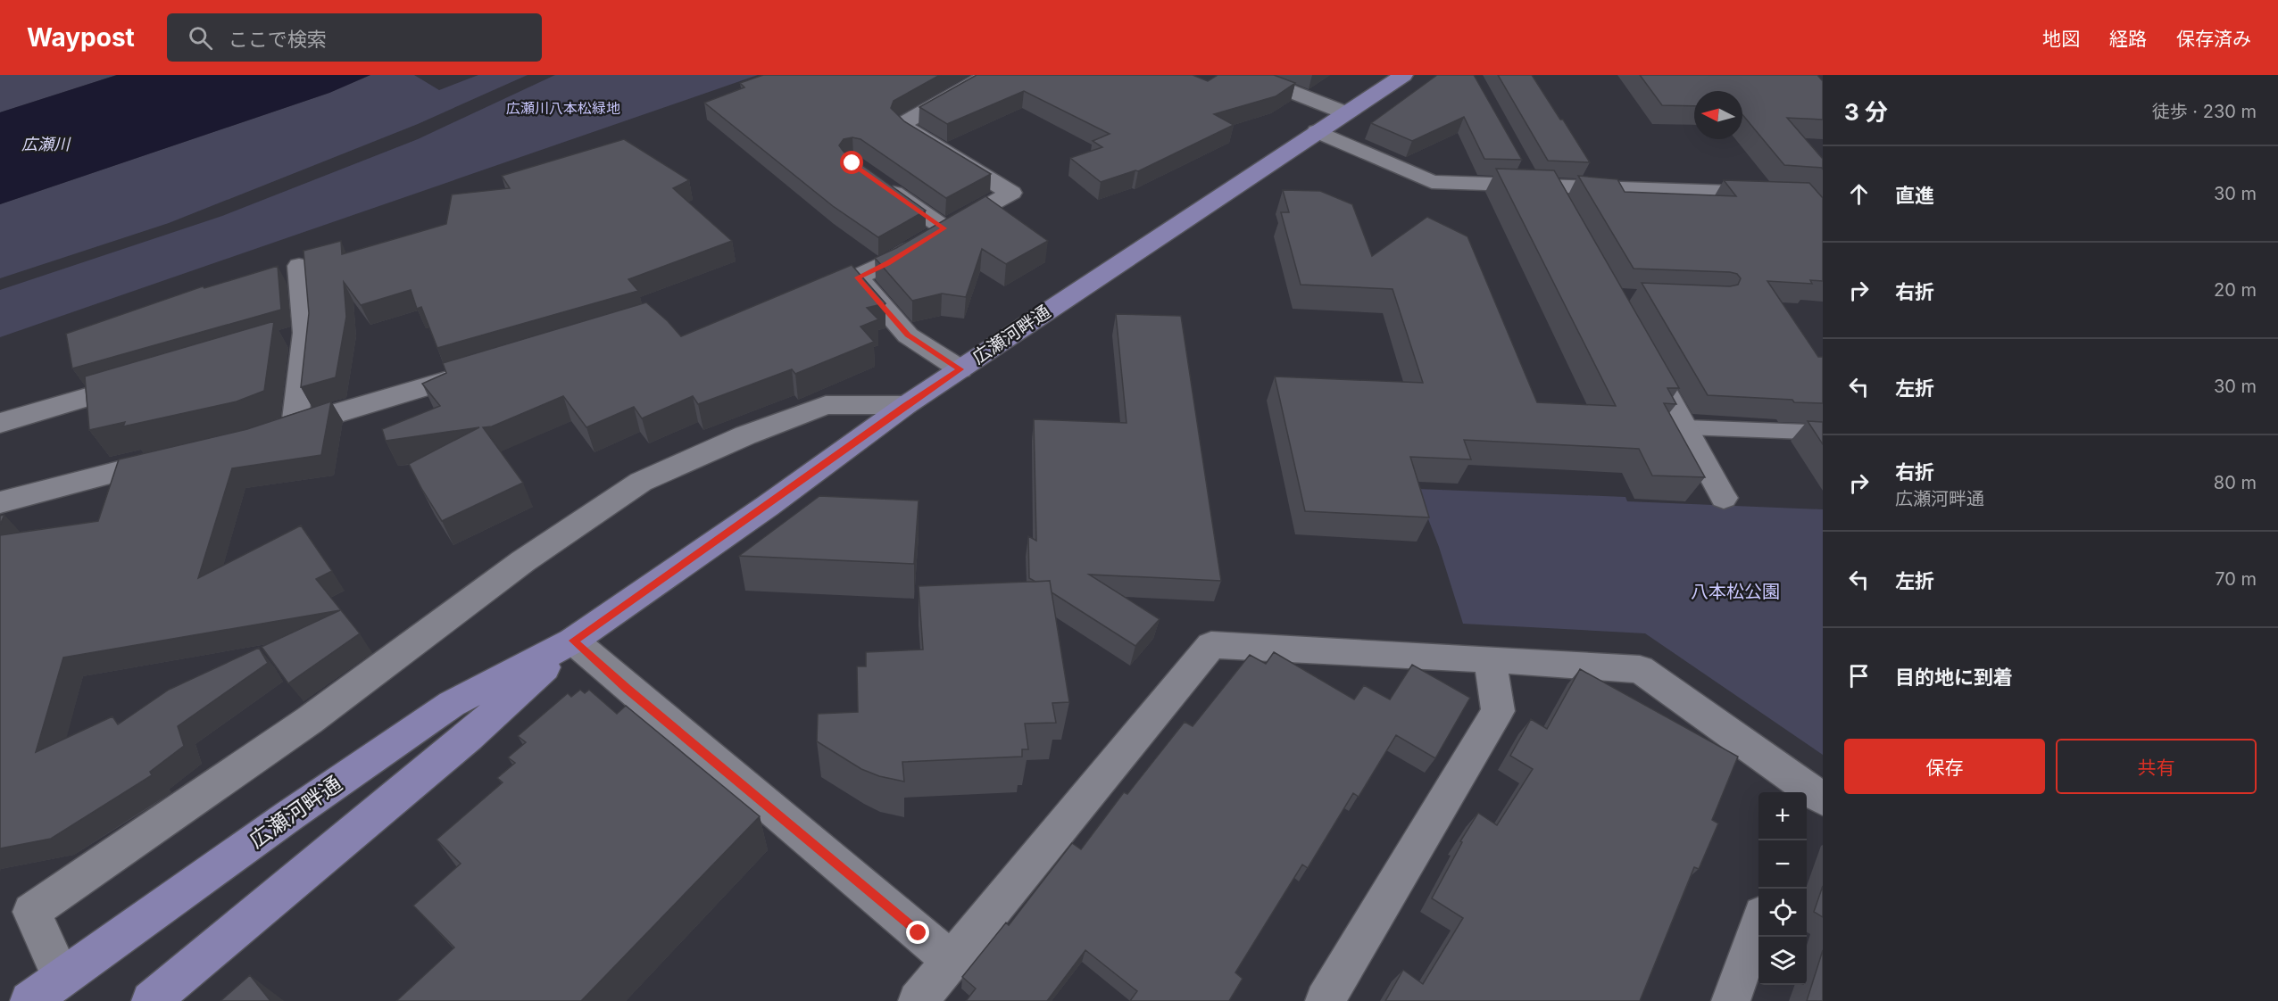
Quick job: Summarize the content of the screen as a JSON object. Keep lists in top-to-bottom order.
{
  "streets": {
    "street": ["広瀬河畔通"]
  },
  "water": ["広瀬川"],
  "parks": ["広瀬川八本松緑地", "八本松公園"],
  "north": "left",
  "page": {
    "header": "Waypost",
    "search": "ここで検索",
    "nav": ["地図", "経路", "保存済み"],
    "heading": ["3 分", "徒歩 · 230 m"],
    "list": [
      ["直進", "30 m"],
      ["右折", "20 m"],
      ["左折", "30 m"],
      ["右折", "広瀬河畔通", "80 m"],
      ["左折", "70 m"],
      "目的地に到着"
    ],
    "buttons": ["保存", "共有"],
    "map_buttons": ["+", "−"]
  }
}
